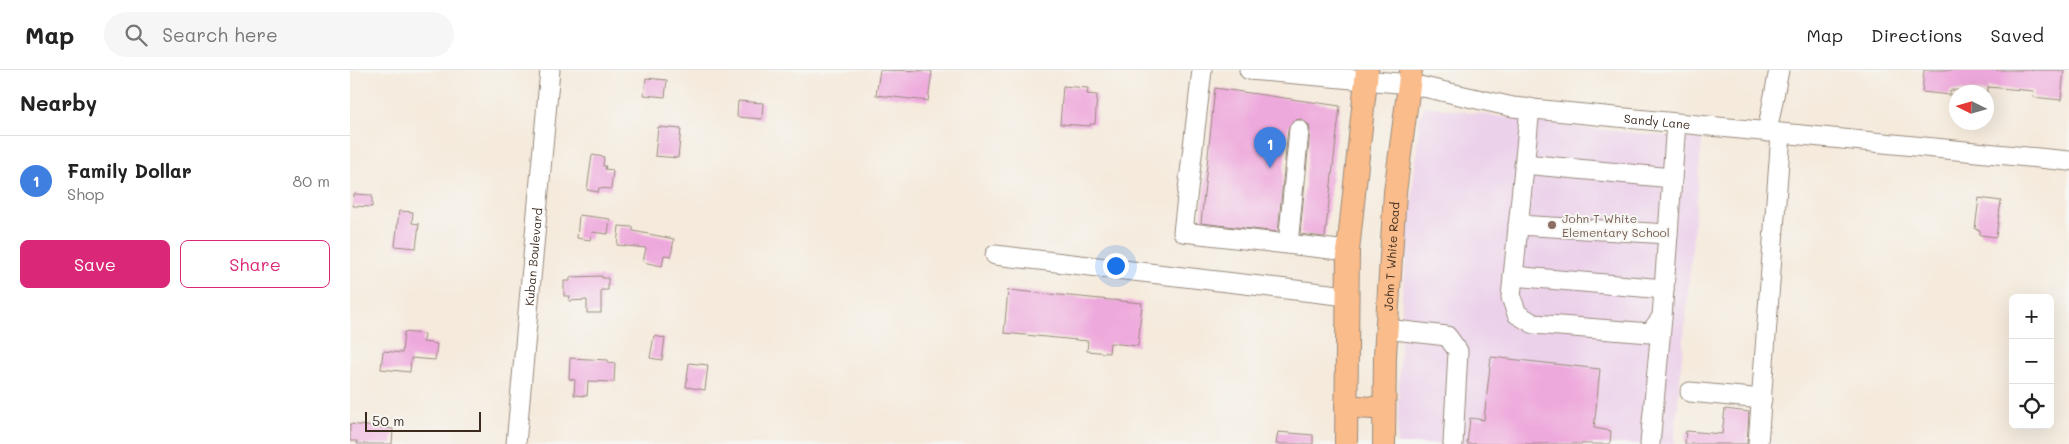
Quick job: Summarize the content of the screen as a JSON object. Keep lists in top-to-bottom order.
{
  "streets": {
    "main road": ["John T White Road"],
    "street": ["Sandy Lane", "Kuban Boulevard"]
  },
  "crossings": [
    ["Sandy Lane", "John T White Road"]
  ],
  "places": ["John T White Elementary School"],
  "scale_bar": "50 m",
  "north": "left",
  "page": {
    "header": "Map",
    "search": "Search here",
    "nav": ["Map", "Directions", "Saved"],
    "heading": "Nearby",
    "pins": "1",
    "list": [
      {
        "mark": "1",
        "name": "Family Dollar",
        "note": "Shop",
        "value": "80 m"
      }
    ],
    "buttons": ["Save", "Share"],
    "map_buttons": ["+", "−"],
    "scale": "50 m"
  }
}
